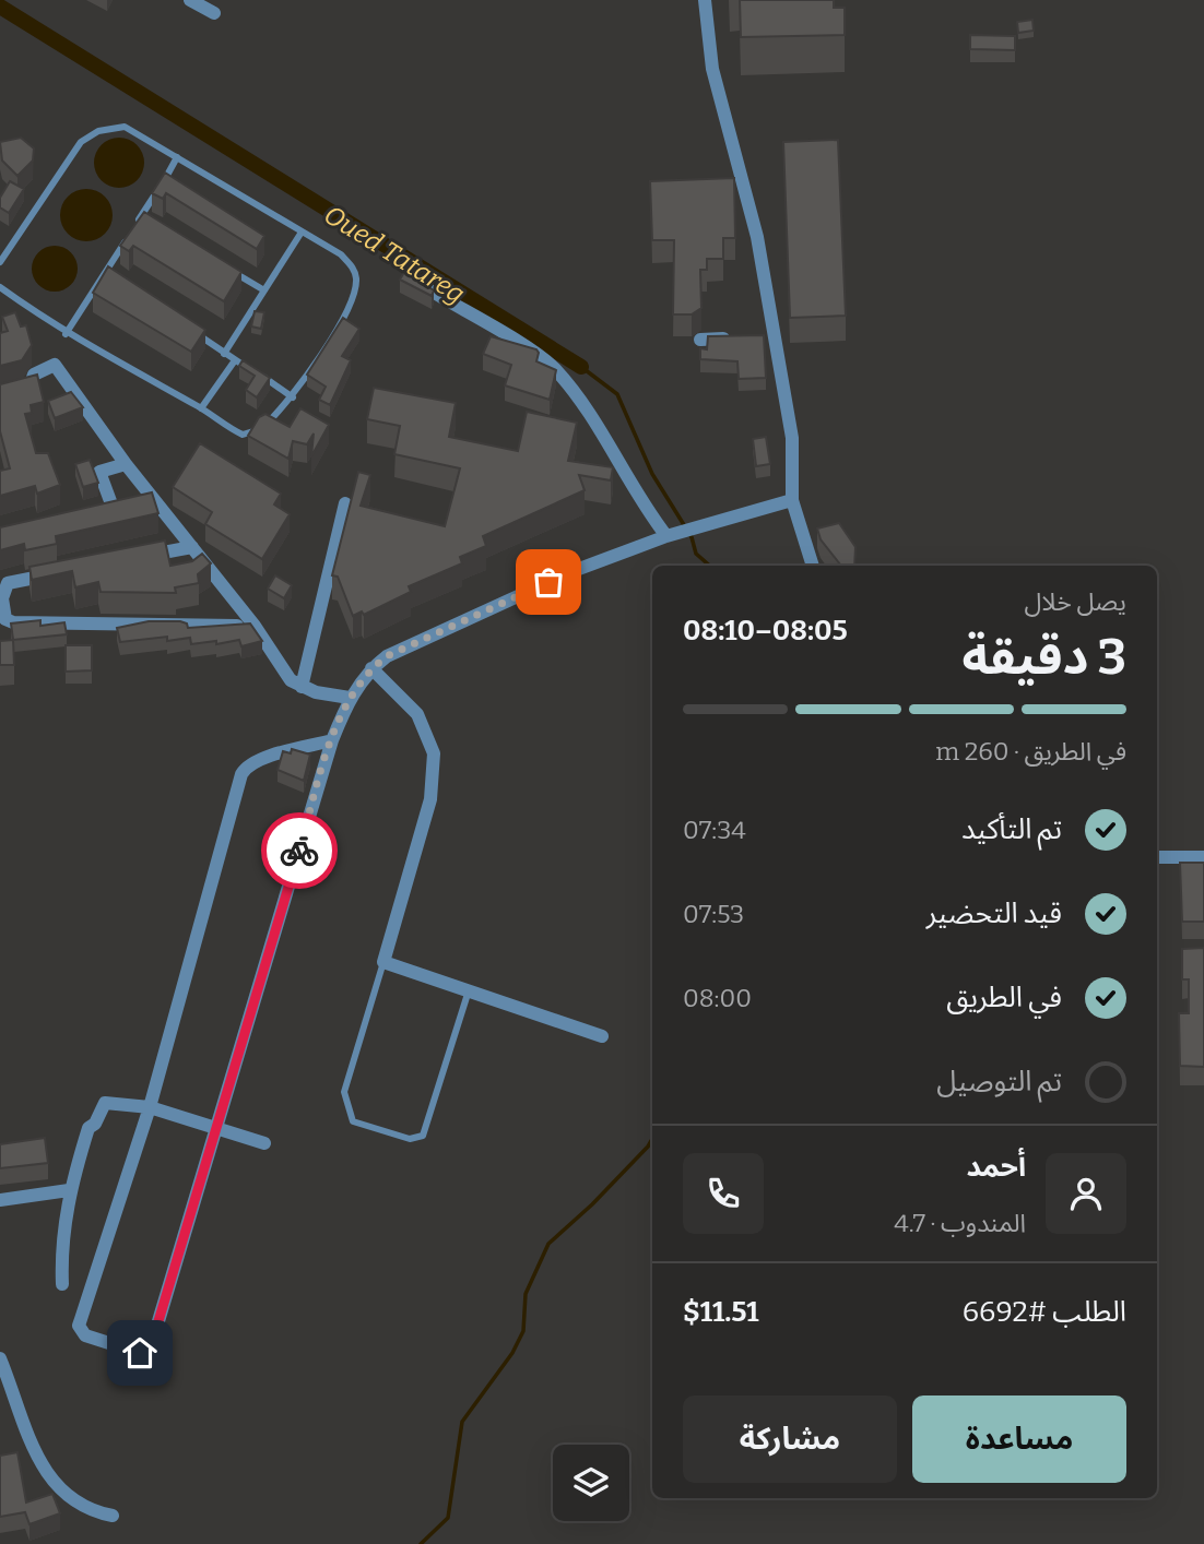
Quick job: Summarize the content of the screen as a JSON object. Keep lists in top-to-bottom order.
{
  "water": ["Oued Tatareg"],
  "page": {
    "heading": ["3 دقيقة", "يصل خلال", "08:05–08:10"],
    "panel": [
      "أحمد",
      "المندوب · 4.7",
      "الطلب #6692",
      "$11.51"
    ],
    "bar": "في الطريق · 260 m",
    "list": [
      ["تم التأكيد", "07:34"],
      ["قيد التحضير", "07:53"],
      ["في الطريق", "08:00"],
      "تم التوصيل"
    ],
    "buttons": ["مساعدة", "مشاركة"]
  }
}
